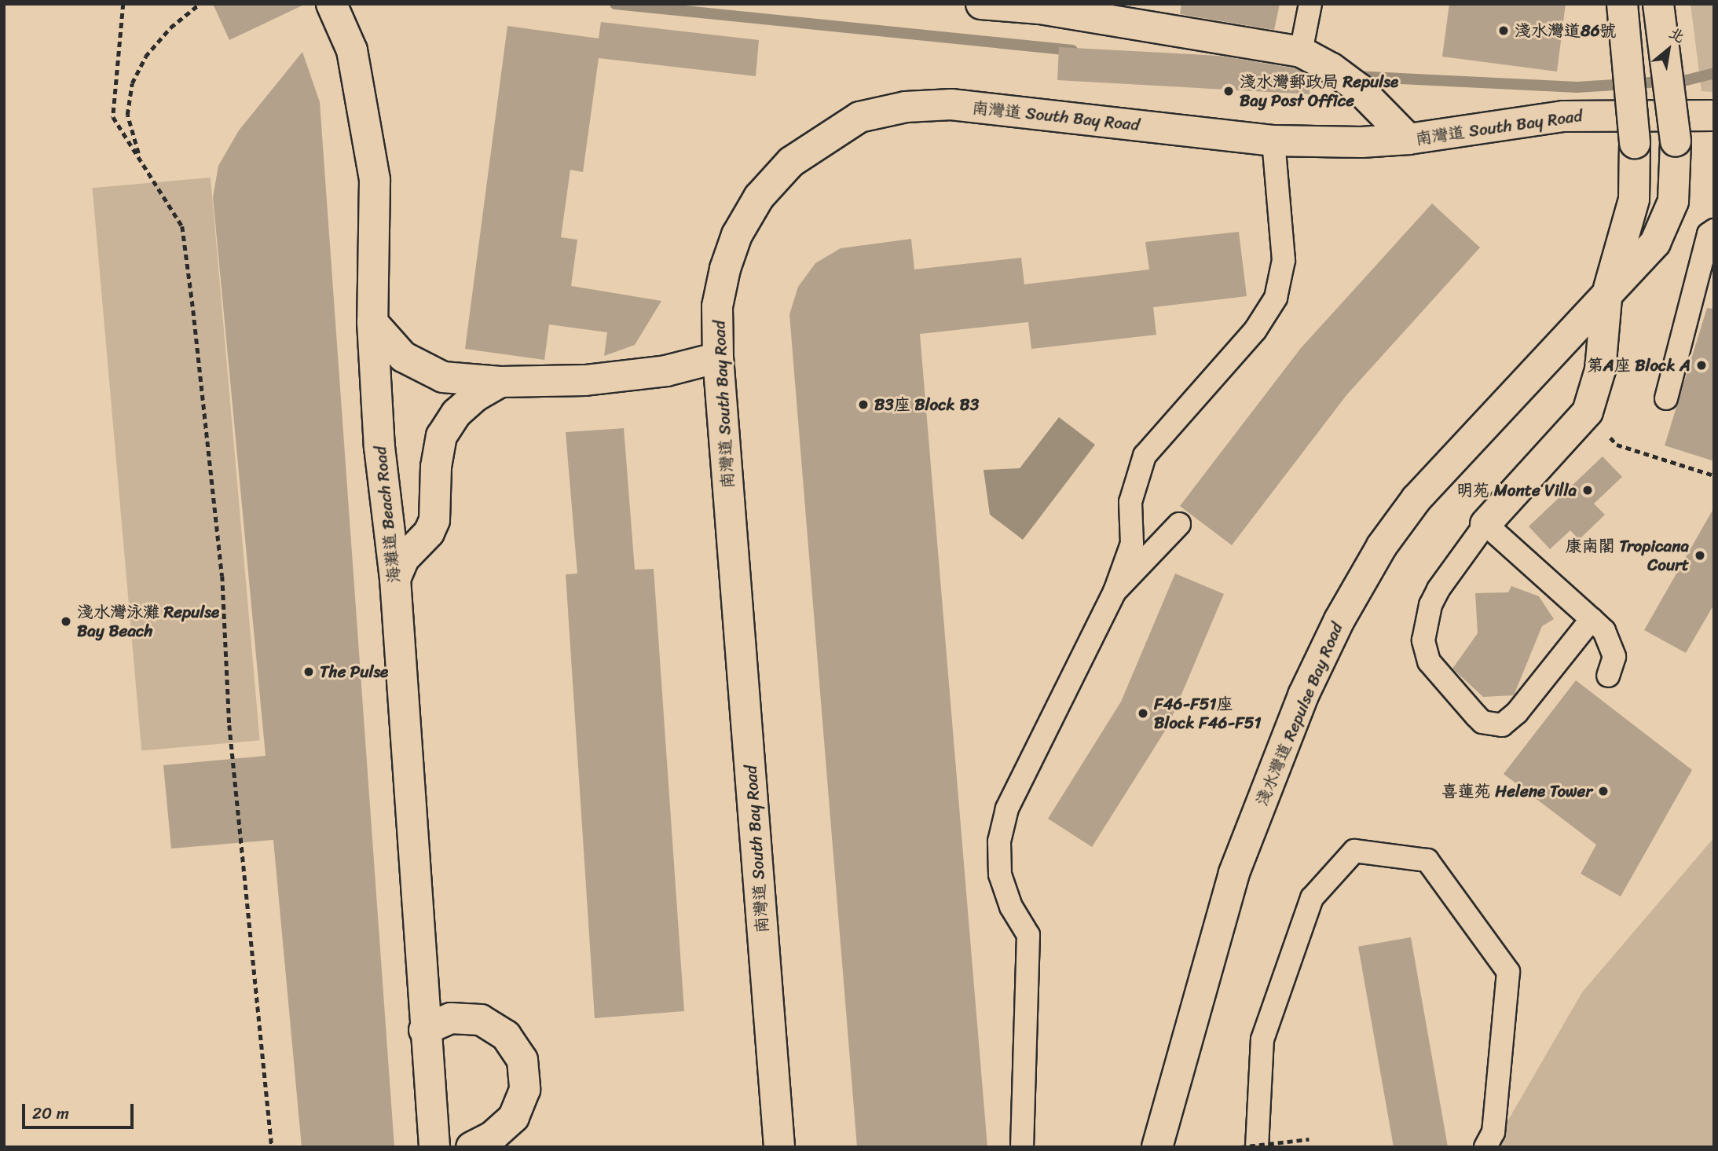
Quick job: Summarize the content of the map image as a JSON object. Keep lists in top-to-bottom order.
{
  "streets": {
    "street": ["南灣道 South Bay Road", "海灘道 Beach Road", "淺水灣道 Repulse Bay Road"]
  },
  "places": [
    "淺水灣道86號",
    "淺水灣郵政局 Repulse Bay Post Office",
    "第A座 Block A",
    "B3座 Block B3",
    "明苑 Monte Villa",
    "康南閣 Tropicana Court",
    "淺水灣泳灘 Repulse Bay Beach",
    "The Pulse",
    "F46-F51座 Block F46-F51",
    "喜蓮苑 Helene Tower"
  ],
  "scale_bar": "20 m",
  "north": "top right"
}
